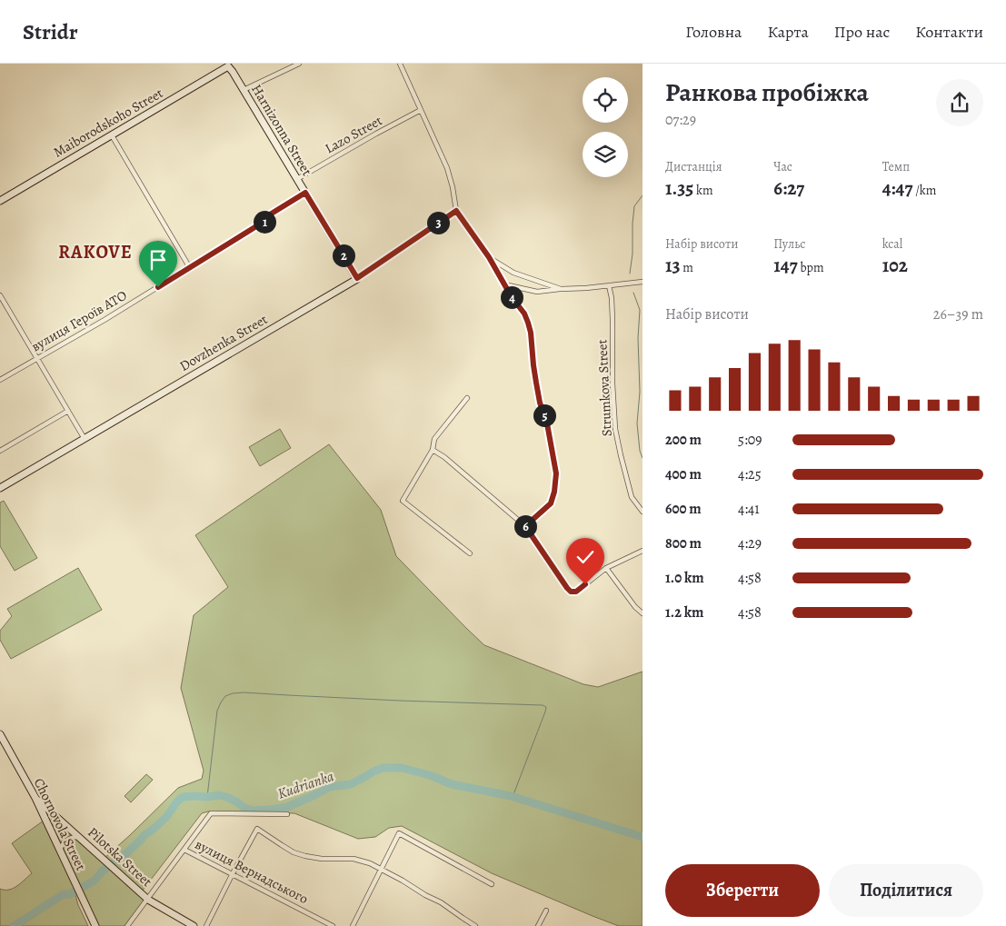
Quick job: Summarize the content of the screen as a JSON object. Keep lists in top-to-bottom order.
{
  "streets": {
    "street": [
      "Maiborodskoho Street",
      "Harnizonna Street",
      "Lazo Street",
      "вулиця Героїв АТО",
      "Dovzhenka Street",
      "Strumkova Street",
      "Chornovola Street",
      "Pilotska Street",
      "вулиця Вернадського"
    ]
  },
  "crossings": [
    ["Maiborodskoho Street", "Harnizonna Street"],
    ["Harnizonna Street", "Lazo Street"],
    ["Harnizonna Street", "вулиця Героїв АТО"],
    ["Harnizonna Street", "Dovzhenka Street"],
    ["Chornovola Street", "Pilotska Street"]
  ],
  "districts": ["RAKOVE"],
  "water": ["Kudrianka"],
  "page": {
    "header": "Stridr",
    "nav": [
      "Головна",
      "Карта",
      "Про нас",
      "Контакти"
    ],
    "heading": ["Ранкова пробіжка", "07:29"],
    "stats": [
      ["Дистанція", "1.35 km"],
      ["Час", "6:27"],
      ["Темп", "4:47 /km"],
      ["Набір висоти", "13 m"],
      ["Пульс", "147 bpm"],
      ["kcal", "102"]
    ],
    "pins": [
      "1",
      "3",
      "2",
      "4",
      "5",
      "6"
    ],
    "chart": ["Набір висоти", "26–39 m"],
    "list": [
      {
        "name": "200 m",
        "note": "5:09"
      },
      {
        "name": "400 m",
        "note": "4:25"
      },
      {
        "name": "600 m",
        "note": "4:41"
      },
      {
        "name": "800 m",
        "note": "4:29"
      },
      {
        "name": "1.0 km",
        "note": "4:58"
      },
      {
        "name": "1.2 km",
        "note": "4:58"
      }
    ],
    "buttons": ["Зберегти", "Поділитися"]
  }
}
